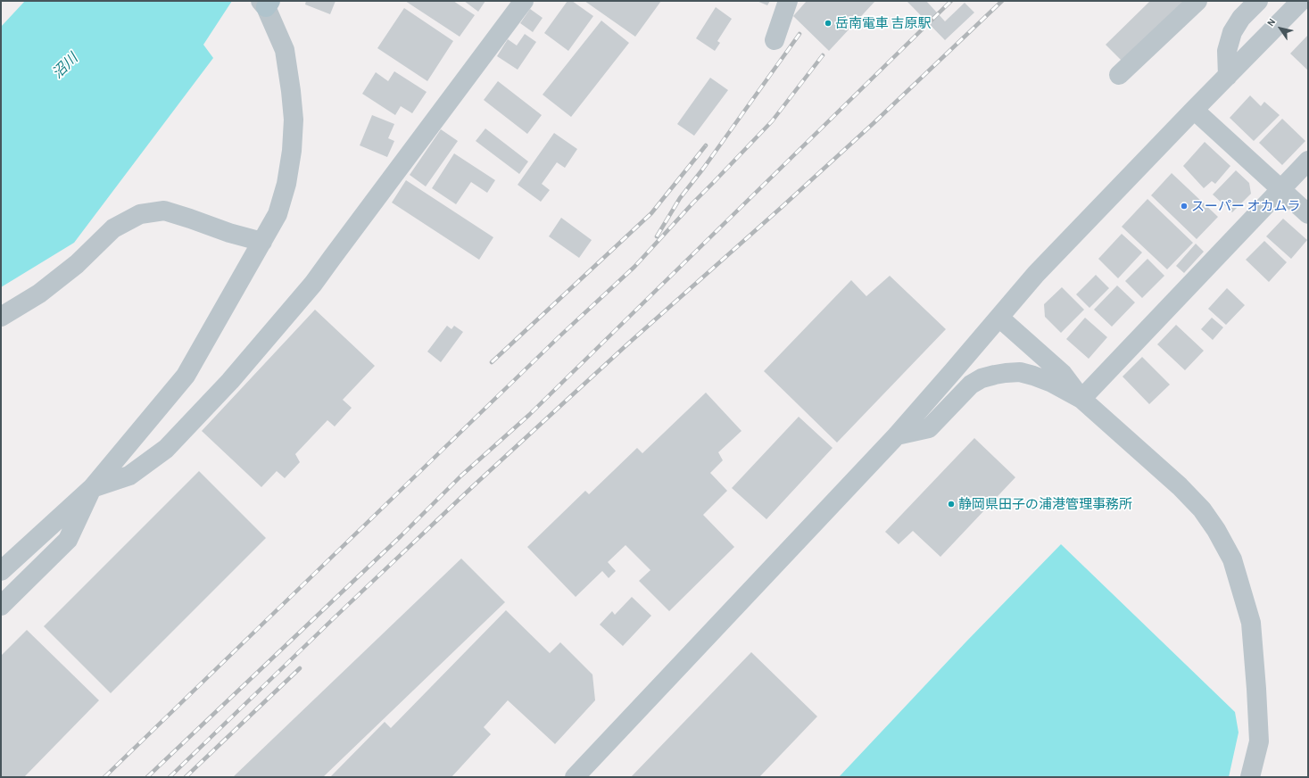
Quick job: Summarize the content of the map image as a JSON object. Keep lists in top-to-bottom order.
{
  "water": ["沼川"],
  "places": ["岳南電車 吉原駅", "スーパー オカムラ", "静岡県田子の浦港管理事務所"],
  "north": "top left"
}
